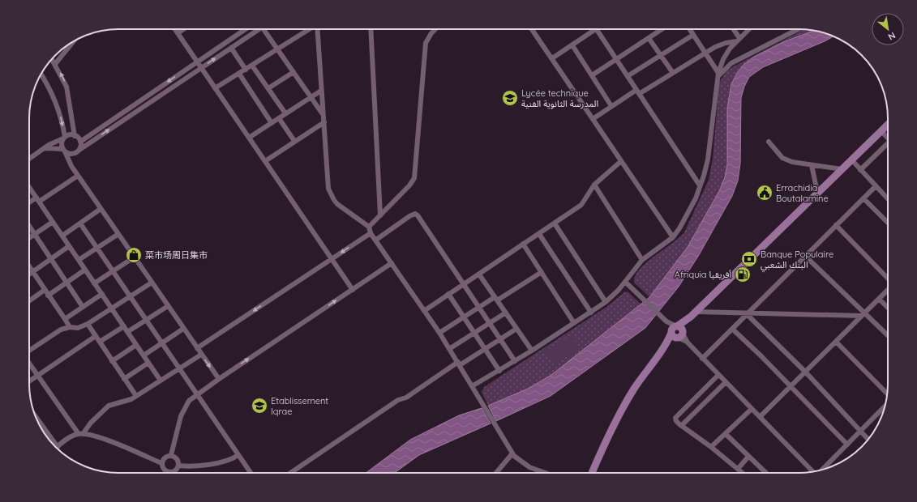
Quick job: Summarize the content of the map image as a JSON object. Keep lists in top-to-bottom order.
{
  "places": {
    "school or university": ["Lycée technique المدرسة الثانوية الفنية", "Etablissement Iqrae"],
    "public building": ["Errachidia Boutalamine"],
    "shop": ["菜市场周日集市"],
    "bank": ["Banque Populaire البنك الشعبي"],
    "fuel station": ["Afriquia أفريقيا"]
  },
  "north": "bottom right"
}
